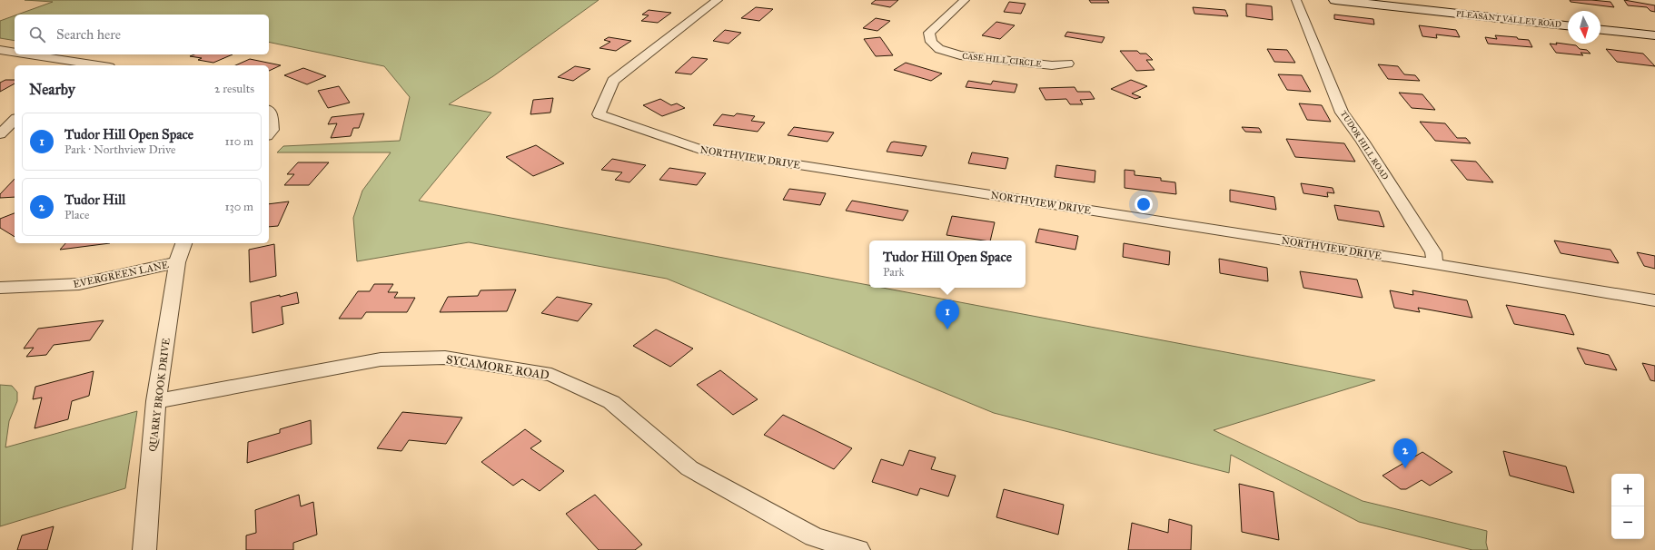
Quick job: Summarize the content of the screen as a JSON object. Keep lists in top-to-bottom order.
{
  "streets": {
    "main road": ["PLEASANT VALLEY ROAD"],
    "street": [
      "CASE HILL CIRCLE",
      "TUDOR HILL ROAD",
      "NORTHVIEW DRIVE",
      "EVERGREEN LANE",
      "SYCAMORE ROAD",
      "QUARRY BROOK DRIVE"
    ]
  },
  "crossings": [
    ["TUDOR HILL ROAD", "NORTHVIEW DRIVE"],
    ["EVERGREEN LANE", "QUARRY BROOK DRIVE"],
    ["SYCAMORE ROAD", "QUARRY BROOK DRIVE"]
  ],
  "north": "bottom",
  "page": {
    "search": "Search here",
    "heading": ["Nearby", "2 results"],
    "list": [
      {
        "mark": "1",
        "name": "Tudor Hill Open Space",
        "note": "Park · Northview Drive",
        "value": "110 m"
      },
      {
        "mark": "2",
        "name": "Tudor Hill",
        "note": "Place",
        "value": "130 m"
      }
    ],
    "popup": ["Tudor Hill Open Space", "Park"],
    "pins": ["1", "2"],
    "map_buttons": ["+", "−"]
  }
}
